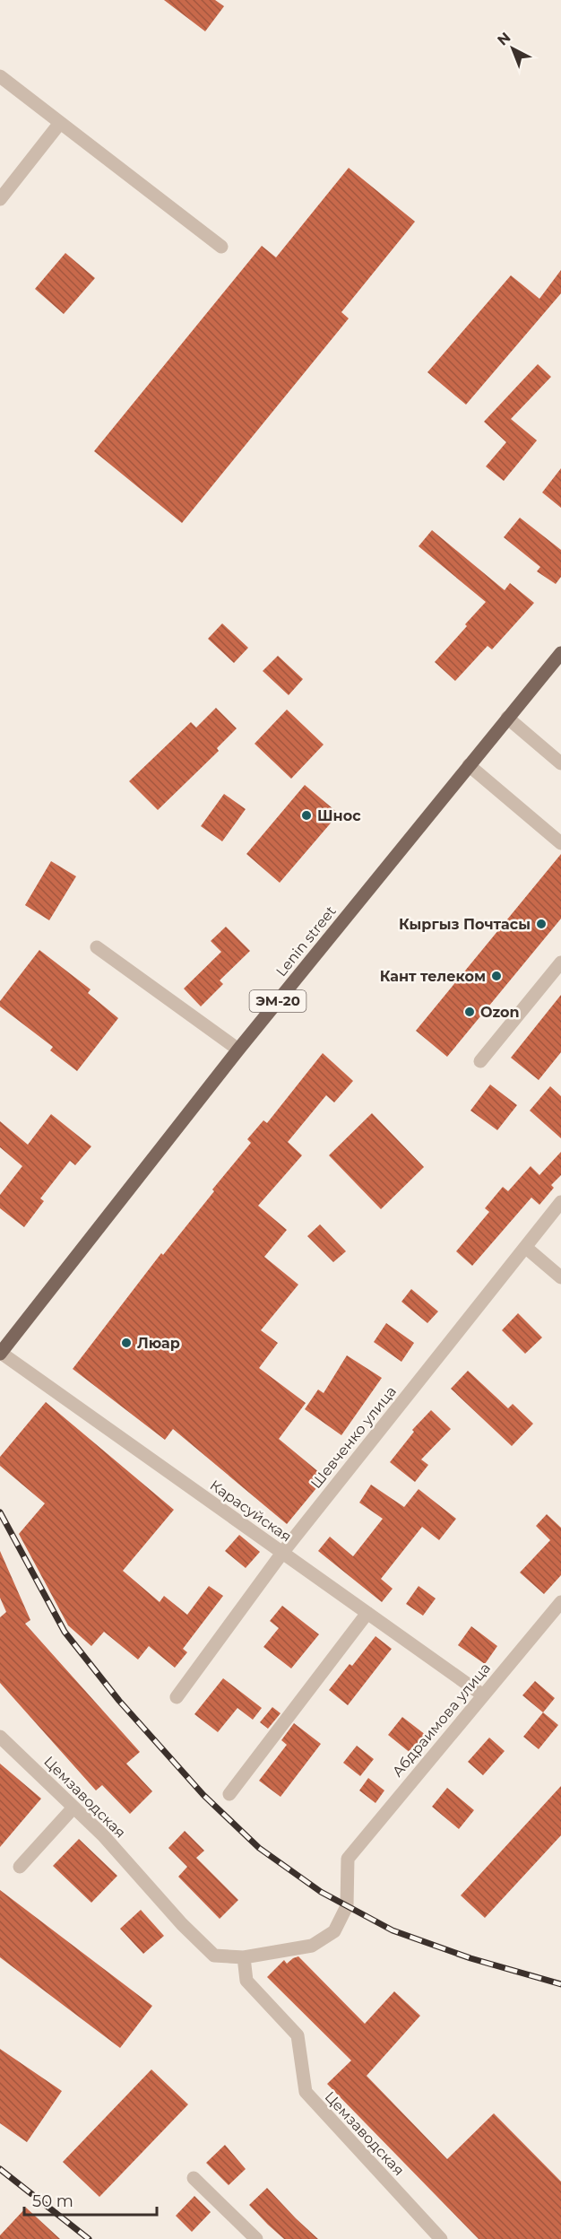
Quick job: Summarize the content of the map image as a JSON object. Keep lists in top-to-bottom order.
{
  "streets": {
    "main road": ["Lenin street", "ЭМ-20"],
    "street": [
      "Шевченко улица",
      "Карасуйская",
      "Абдраимова улица",
      "Цемзаводская"
    ]
  },
  "crossings": [
    ["Lenin street", "Карасуйская"],
    ["Шевченко улица", "Карасуйская"],
    ["Карасуйская", "Абдраимова улица"],
    ["Абдраимова улица", "Цемзаводская"]
  ],
  "places": [
    "Шнос",
    "Кыргыз Почтасы",
    "Кант телеком",
    "Ozon",
    "Люар"
  ],
  "scale_bar": "50 m",
  "north": "top left"
}
